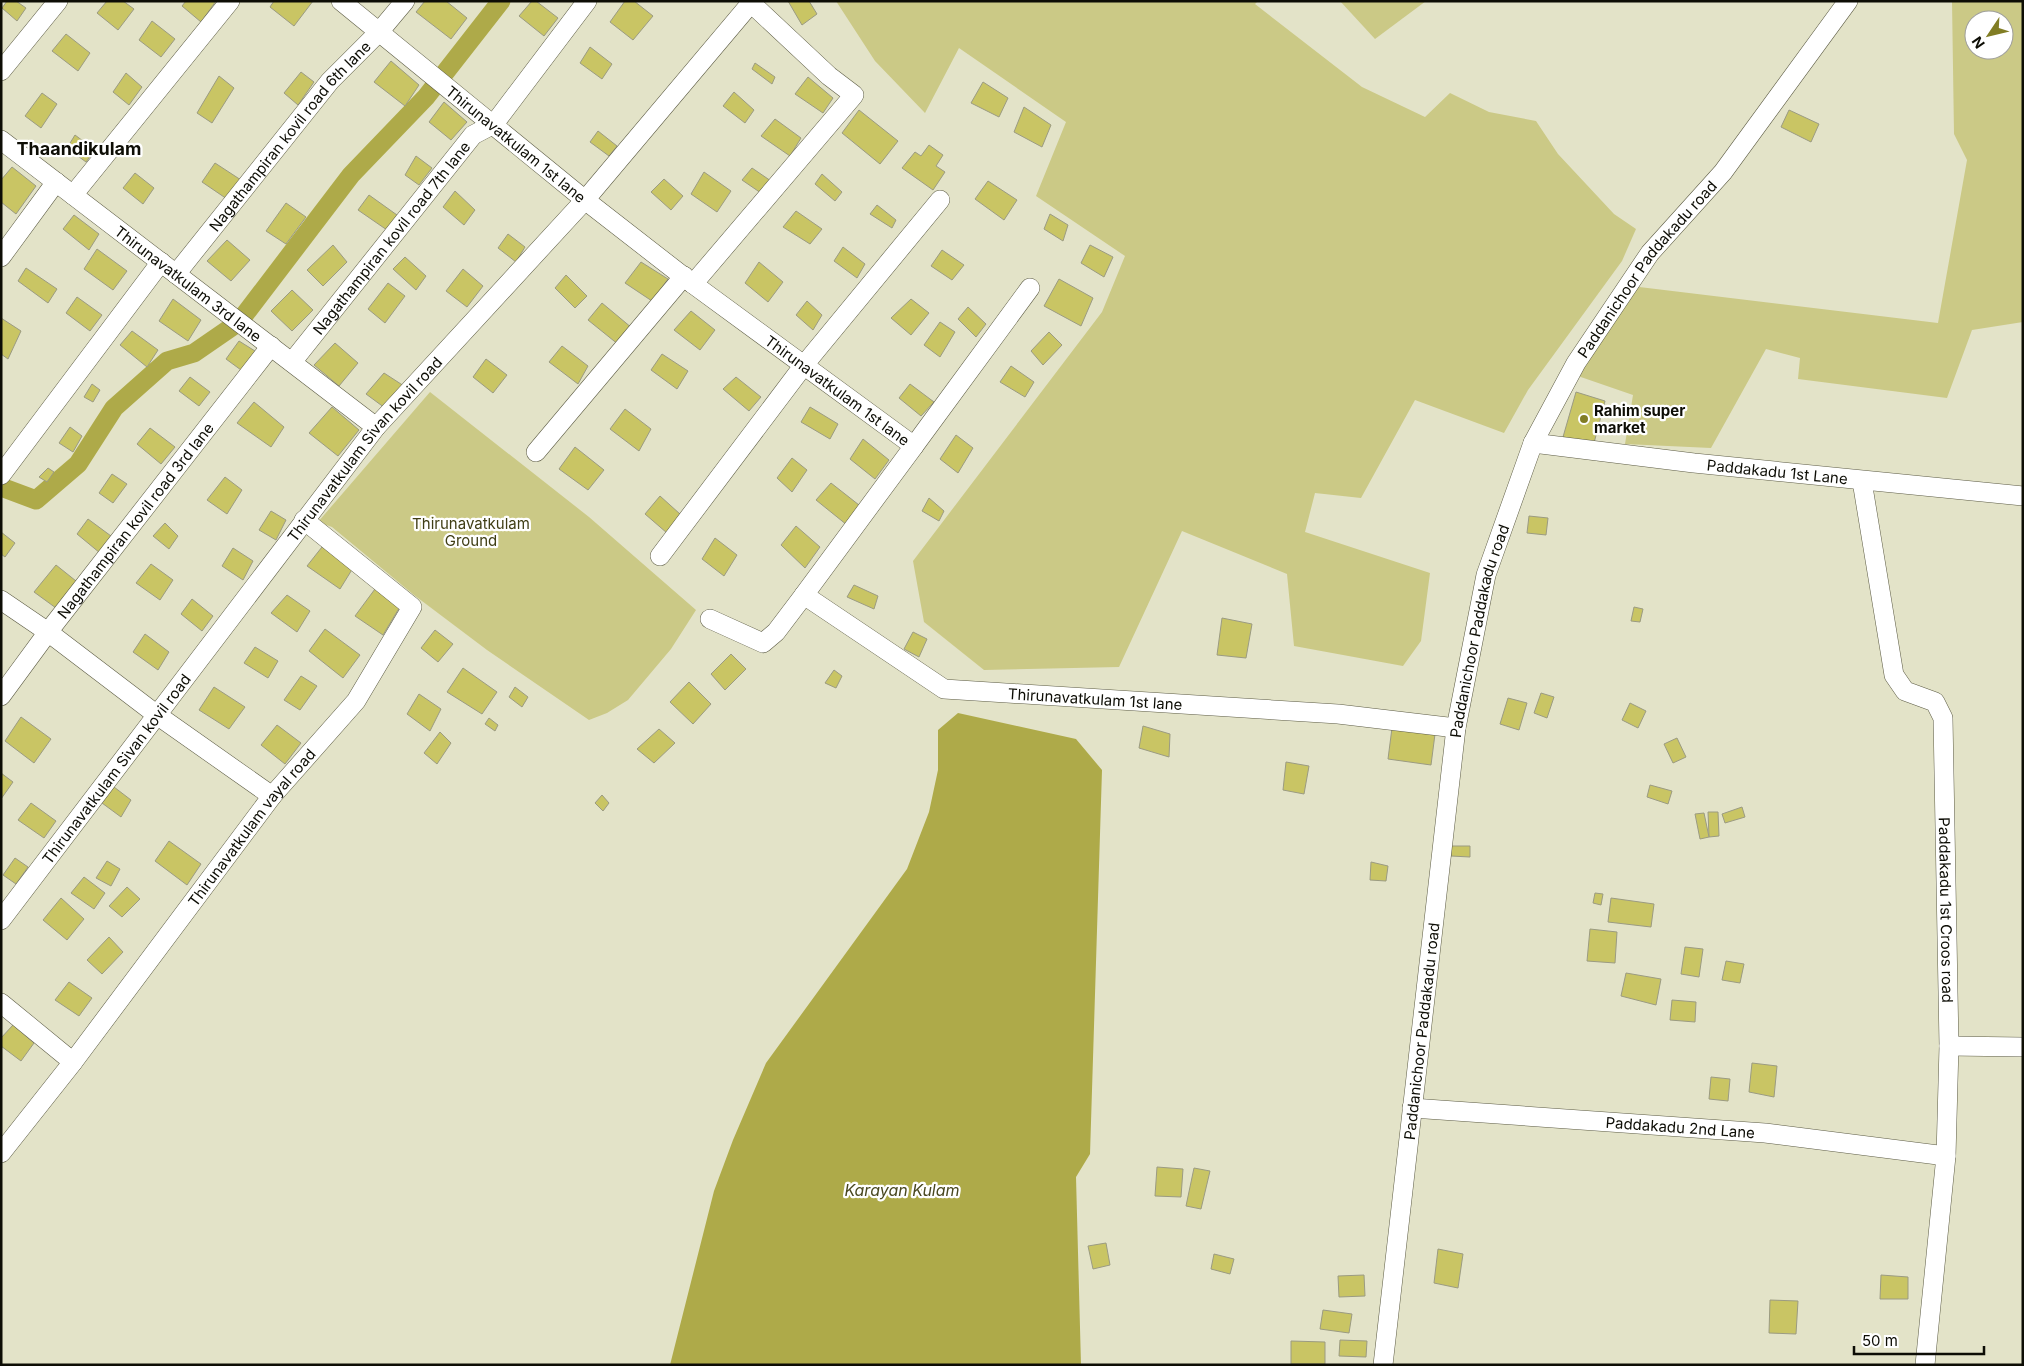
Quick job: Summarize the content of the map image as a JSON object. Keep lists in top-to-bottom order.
{
  "streets": {
    "street": [
      "Nagathampiran kovil road 6th lane",
      "Thirunavatkulam 1st lane",
      "Nagathampiran kovil road 7th lane",
      "Paddanichoor Paddakadu road",
      "Thirunavatkulam 3rd lane",
      "Thirunavatkulam Sivan kovil road",
      "Paddakadu 1st Lane",
      "Nagathampiran kovil road 3rd lane",
      "Thirunavatkulam vayal road",
      "Paddakadu 1st Croos road",
      "Paddakadu 2nd Lane"
    ]
  },
  "crossings": [
    ["Nagathampiran kovil road 6th lane", "Thirunavatkulam 1st lane"],
    ["Nagathampiran kovil road 6th lane", "Thirunavatkulam 3rd lane"],
    ["Thirunavatkulam 1st lane", "Nagathampiran kovil road 7th lane"],
    ["Thirunavatkulam 1st lane", "Paddanichoor Paddakadu road"],
    ["Thirunavatkulam 1st lane", "Thirunavatkulam Sivan kovil road"],
    ["Nagathampiran kovil road 7th lane", "Thirunavatkulam 3rd lane"],
    ["Paddanichoor Paddakadu road", "Paddakadu 1st Lane"],
    ["Paddanichoor Paddakadu road", "Paddakadu 2nd Lane"],
    ["Thirunavatkulam 3rd lane", "Thirunavatkulam Sivan kovil road"],
    ["Thirunavatkulam 3rd lane", "Nagathampiran kovil road 3rd lane"],
    ["Thirunavatkulam Sivan kovil road", "Thirunavatkulam vayal road"],
    ["Paddakadu 1st Lane", "Paddakadu 1st Croos road"],
    ["Paddakadu 1st Croos road", "Paddakadu 2nd Lane"]
  ],
  "districts": ["Thaandikulam"],
  "water": ["Karayan Kulam"],
  "parks": ["Thirunavatkulam Ground"],
  "places": ["Rahim super market"],
  "scale_bar": "50 m",
  "north": "bottom left"
}
